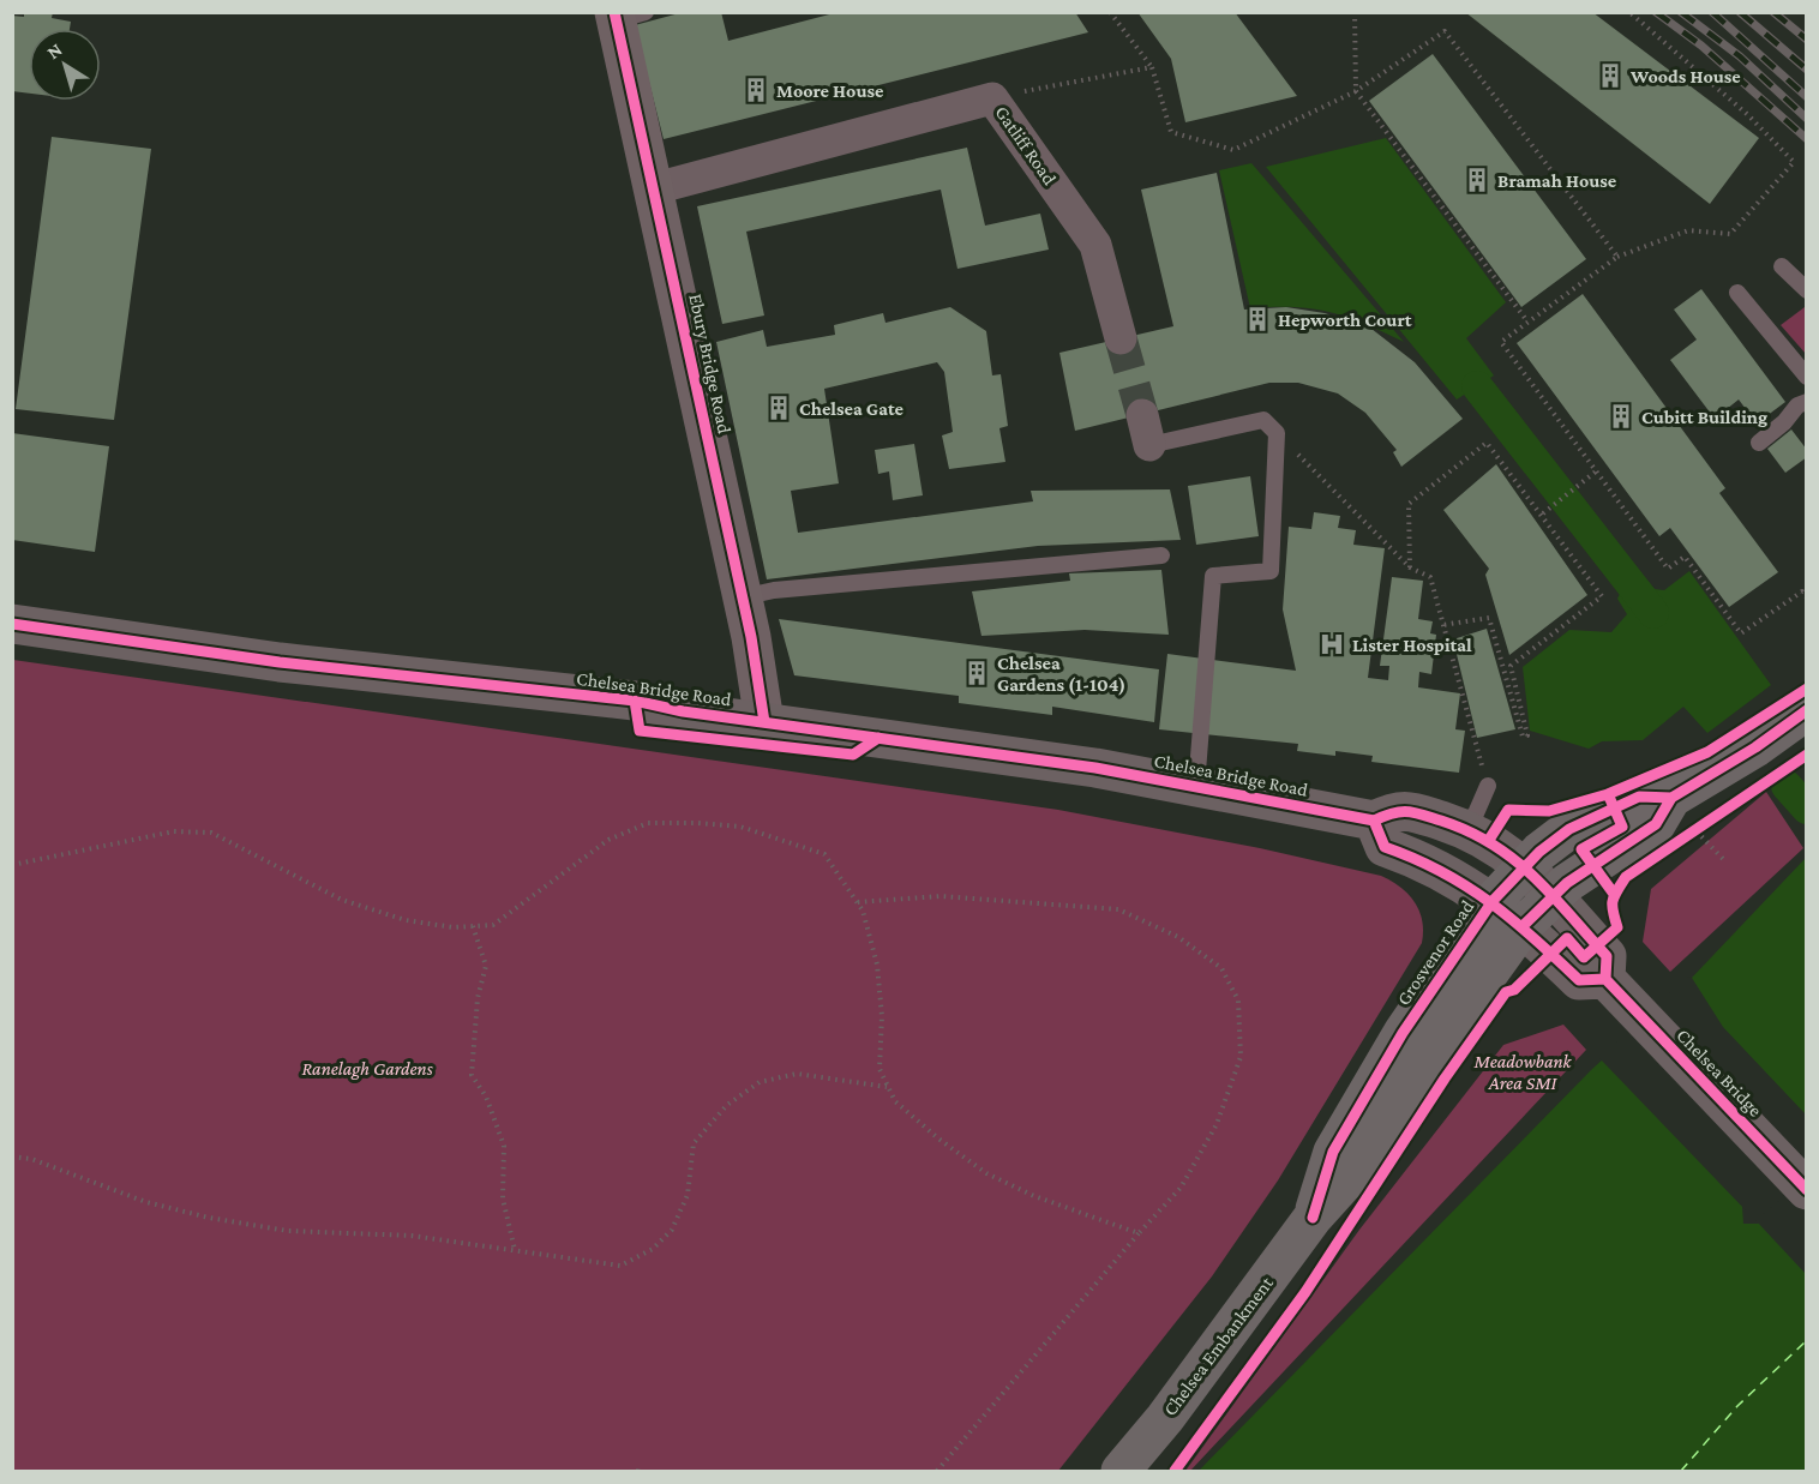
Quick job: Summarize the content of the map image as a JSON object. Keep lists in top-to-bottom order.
{
  "streets": {
    "highway": ["Grosvenor Road", "Chelsea Embankment"],
    "main road": ["Ebury Bridge Road", "Chelsea Bridge Road", "Chelsea Bridge"],
    "street": ["Gatliff Road"]
  },
  "crossings": [
    ["Gatliff Road", "Ebury Bridge Road"],
    ["Ebury Bridge Road", "Chelsea Bridge Road"],
    ["Chelsea Bridge Road", "Grosvenor Road"],
    ["Grosvenor Road", "Chelsea Embankment"]
  ],
  "parks": ["Meadowbank Area SMI", "Ranelagh Gardens"],
  "places": {
    "building": [
      "Woods House",
      "Moore House",
      "Bramah House",
      "Hepworth Court",
      "Chelsea Gate",
      "Cubitt Building",
      "Chelsea Gardens (1-104)"
    ],
    "hospital": ["Lister Hospital"]
  },
  "north": "top left"
}
